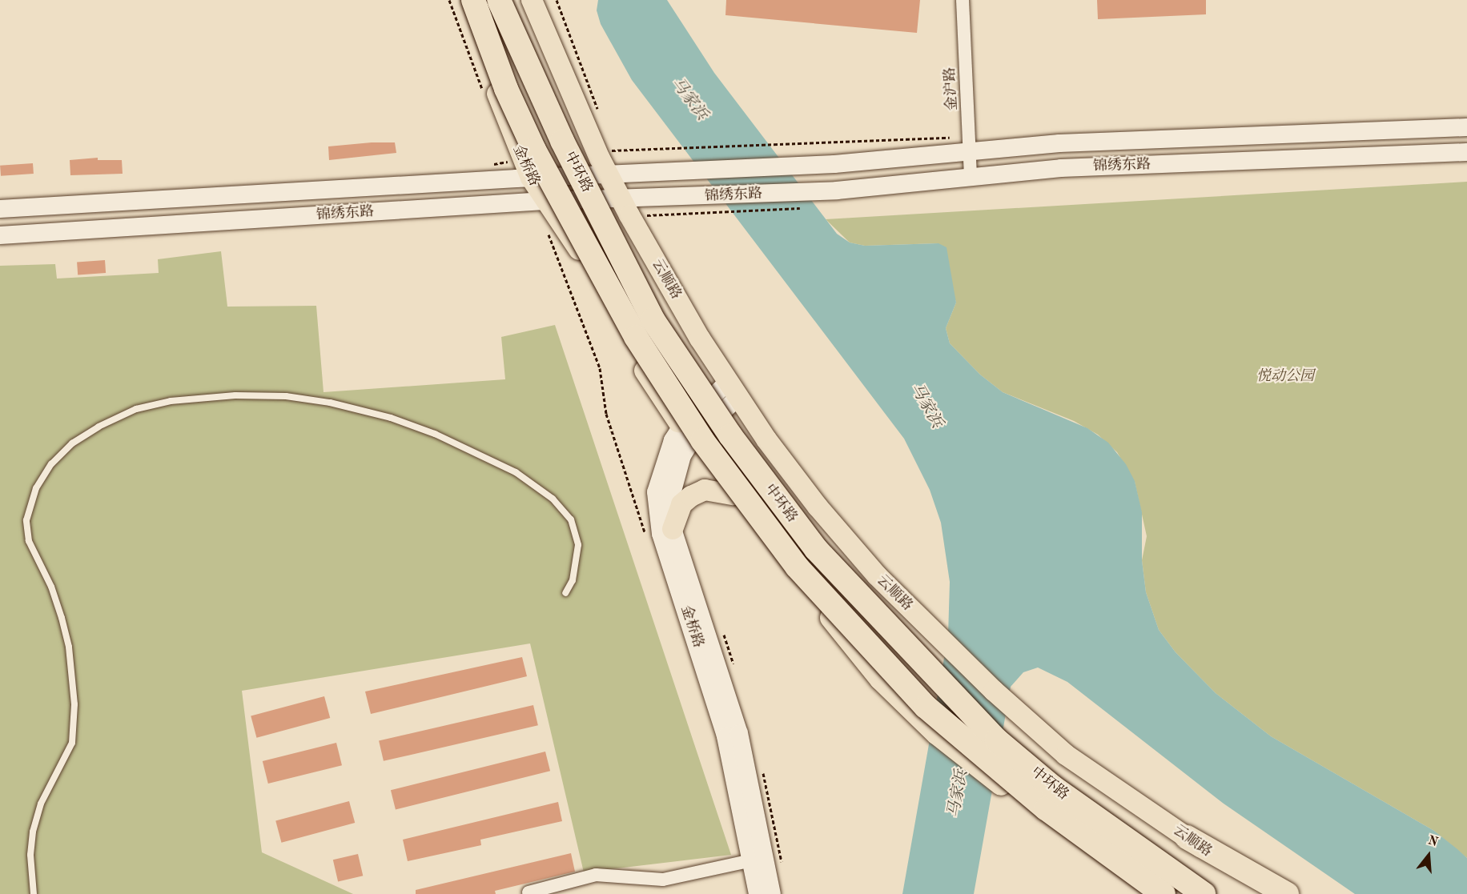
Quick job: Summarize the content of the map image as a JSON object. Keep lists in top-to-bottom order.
{
  "streets": {
    "highway": ["中环路"],
    "main road": ["金桥路", "锦绣东路", "云顺路"],
    "street": ["金沪路"]
  },
  "crossings": [
    ["金沪路", "锦绣东路"],
    ["金桥路", "锦绣东路"],
    ["金桥路", "云顺路"],
    ["锦绣东路", "云顺路"]
  ],
  "water": ["马家浜"],
  "parks": ["悦动公园"],
  "north": "top"
}
